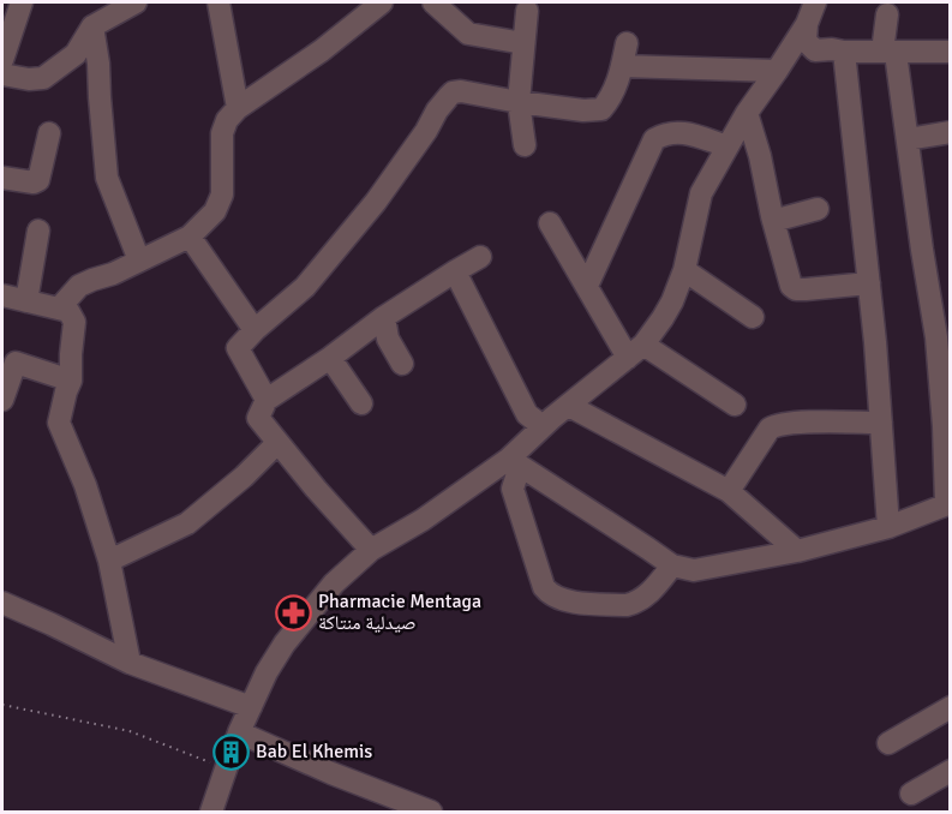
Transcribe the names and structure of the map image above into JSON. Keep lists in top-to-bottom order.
{
  "places": {
    "pharmacy": ["Pharmacie Mentaga صيدلية منتاكة"],
    "building": ["Bab El Khemis"]
  }
}
